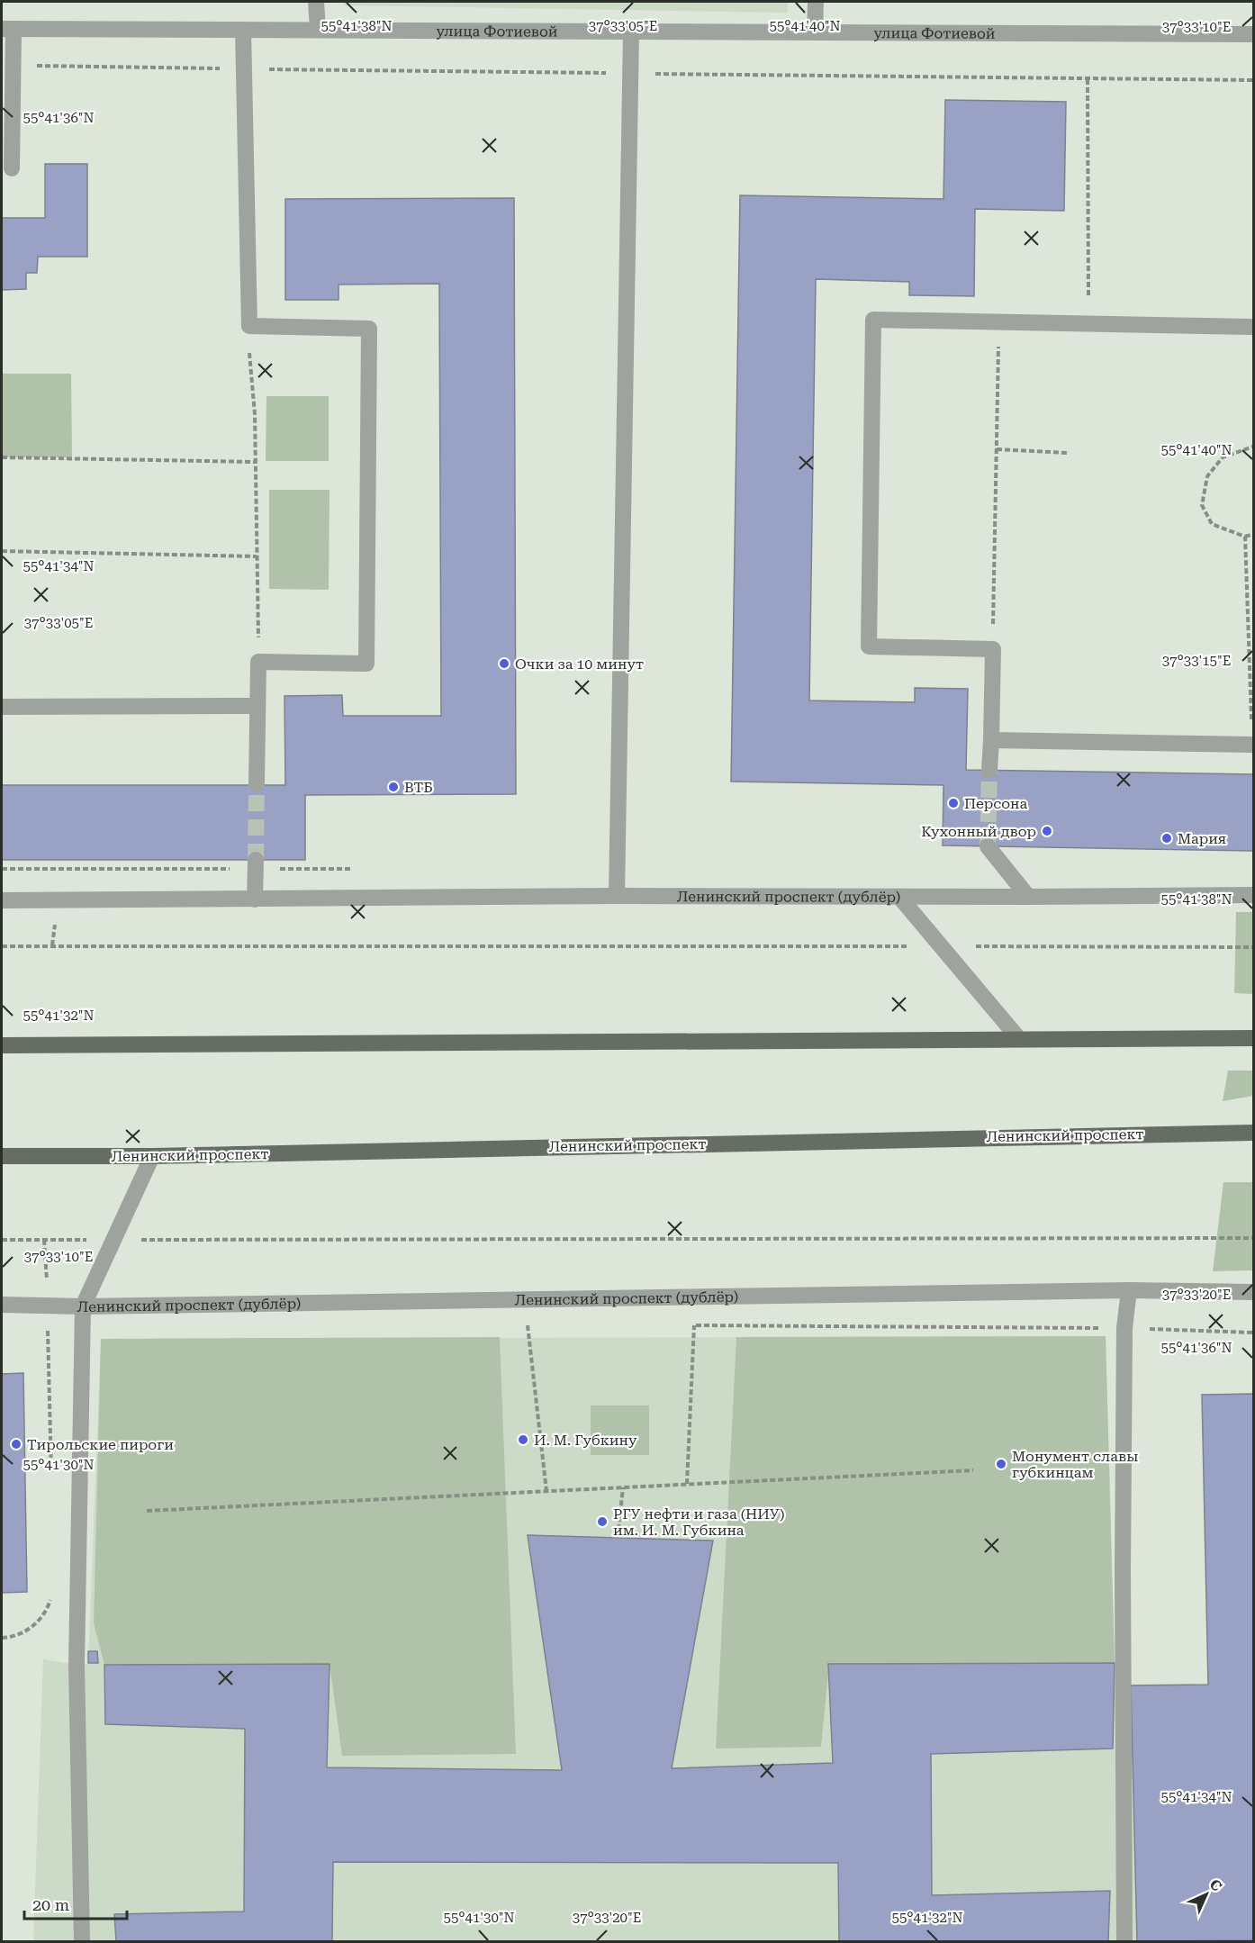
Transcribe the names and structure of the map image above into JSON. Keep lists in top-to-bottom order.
{
  "streets": {
    "main road": ["Ленинский проспект"],
    "street": ["улица Фотиевой", "Ленинский проспект (дублёр)"]
  },
  "places": [
    "Очки за 10 минут",
    "ВТБ",
    "Персона",
    "Кухонный двор",
    "Мария",
    "И. М. Губкину",
    "Тирольские пироги",
    "Монумент славы губкинцам",
    "РГУ нефти и газа (НИУ) им. И. М. Губкина"
  ],
  "scale_bar": "20 m",
  "north": "top right",
  "coordinates": [
    "55°41'38\"N",
    "37°33'05\"E",
    "55°41'40\"N",
    "37°33'10\"E",
    "55°41'36\"N",
    "55°41'34\"N",
    "37°33'15\"E",
    "55°41'32\"N",
    "37°33'20\"E",
    "55°41'30\"N"
  ]
}
